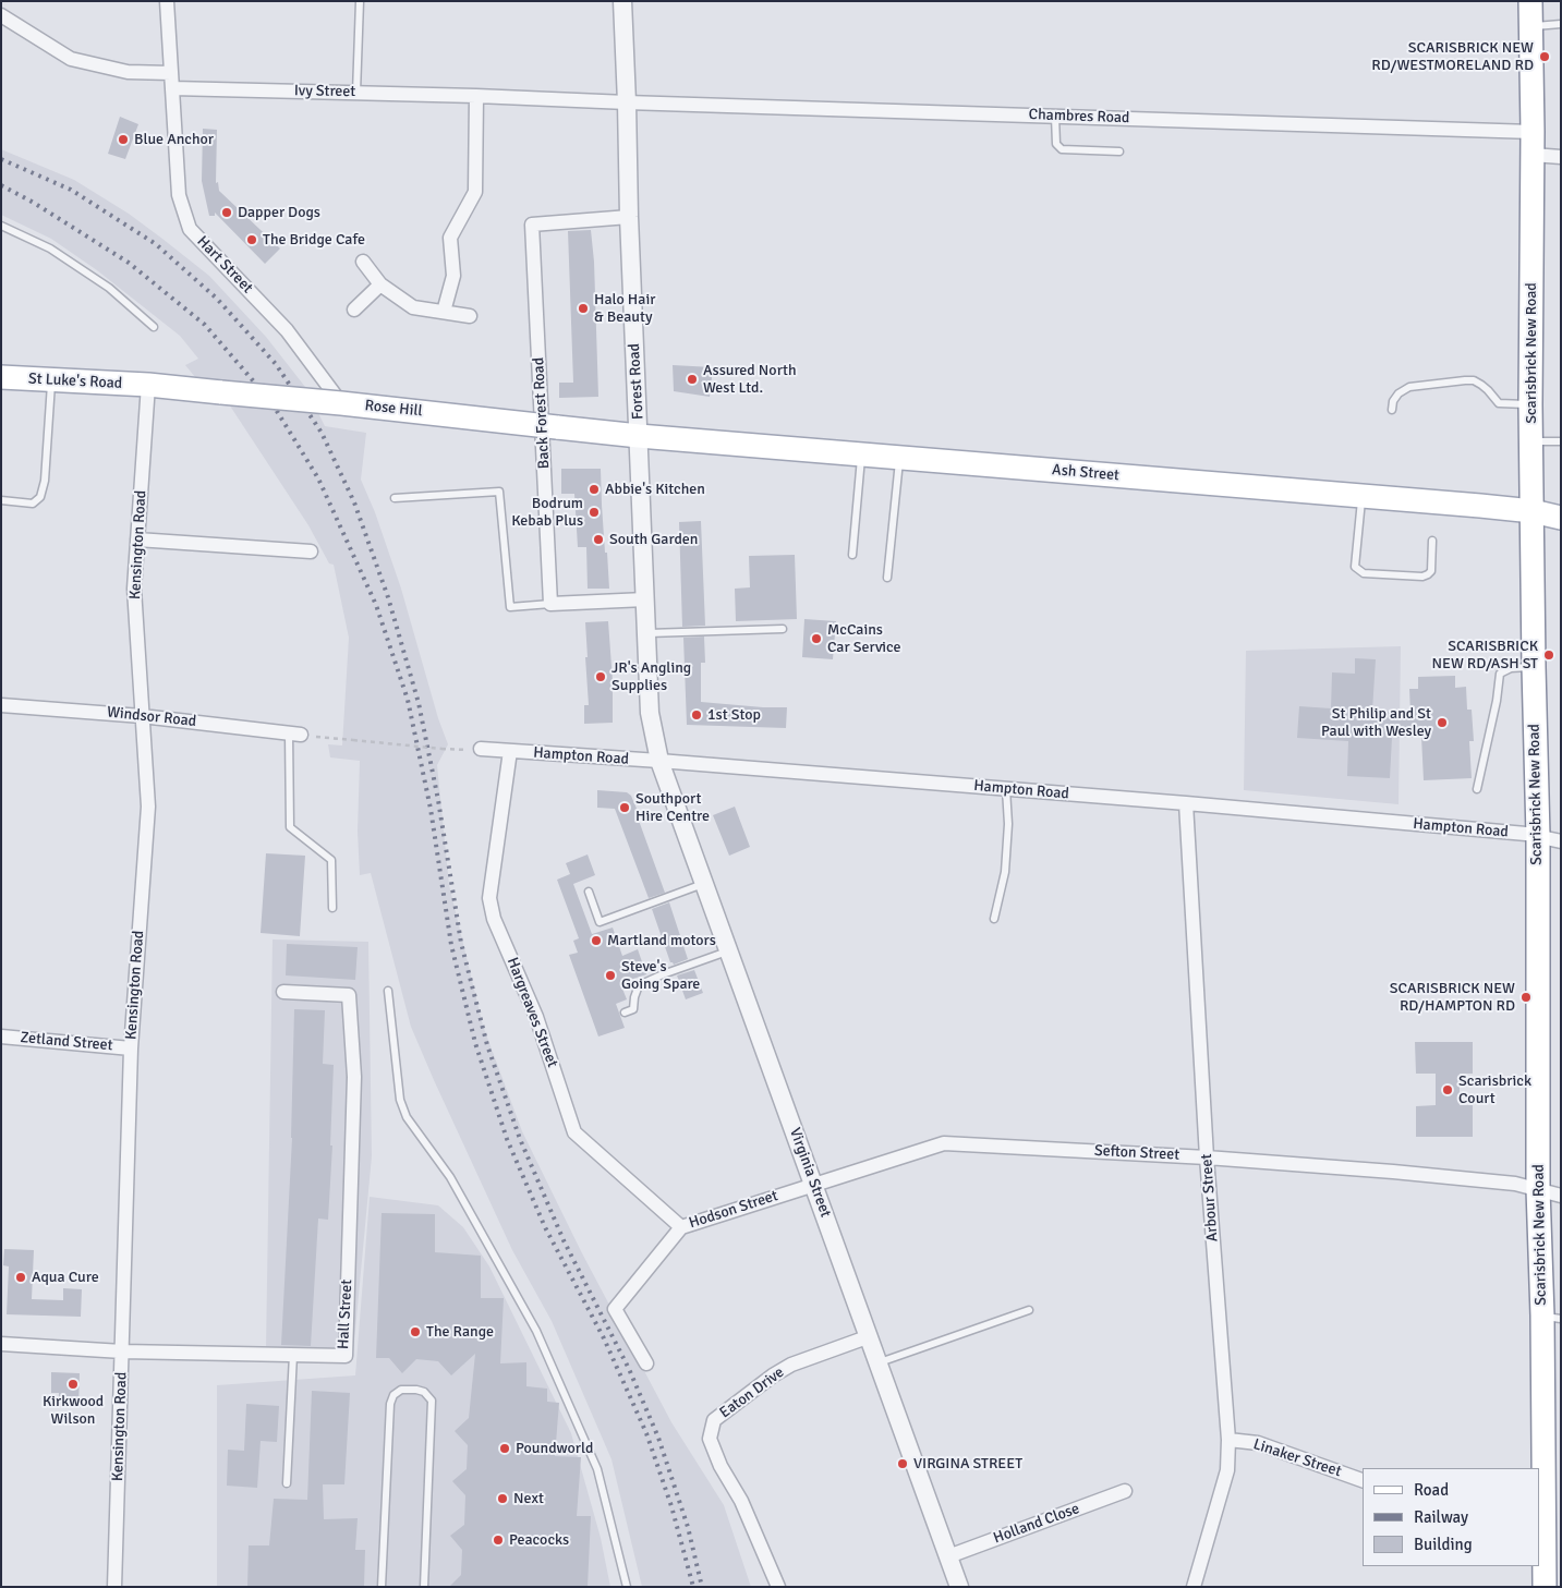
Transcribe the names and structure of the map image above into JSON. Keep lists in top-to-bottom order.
{
  "streets": {
    "main road": [
      "Scarisbrick New Road",
      "St Luke's Road",
      "Rose Hill",
      "Ash Street"
    ],
    "street": [
      "Ivy Street",
      "Chambres Road",
      "Hart Street",
      "Forest Road",
      "Back Forest Road",
      "Kensington Road",
      "Windsor Road",
      "Hampton Road",
      "Hargreaves Street",
      "Zetland Street",
      "Sefton Street",
      "Virginia Street",
      "Arbour Street",
      "Hodson Street",
      "Hall Street",
      "Eaton Drive",
      "Linaker Street",
      "Holland Close"
    ]
  },
  "crossings": [
    ["Ivy Street", "Chambres Road"],
    ["Ivy Street", "Hart Street"],
    ["Ivy Street", "Forest Road"],
    ["Chambres Road", "Scarisbrick New Road"],
    ["Chambres Road", "Forest Road"],
    ["Hart Street", "Rose Hill"],
    ["Scarisbrick New Road", "Ash Street"],
    ["Scarisbrick New Road", "Hampton Road"],
    ["Scarisbrick New Road", "Sefton Street"],
    ["St Luke's Road", "Rose Hill"],
    ["St Luke's Road", "Kensington Road"],
    ["Forest Road", "Rose Hill"],
    ["Forest Road", "Back Forest Road"],
    ["Forest Road", "Ash Street"],
    ["Forest Road", "Hampton Road"],
    ["Forest Road", "Virginia Street"],
    ["Rose Hill", "Ash Street"],
    ["Rose Hill", "Kensington Road"],
    ["Kensington Road", "Windsor Road"],
    ["Kensington Road", "Zetland Street"],
    ["Kensington Road", "Hall Street"],
    ["Hampton Road", "Hargreaves Street"],
    ["Hampton Road", "Virginia Street"],
    ["Hampton Road", "Arbour Street"],
    ["Hargreaves Street", "Hodson Street"],
    ["Sefton Street", "Virginia Street"],
    ["Sefton Street", "Arbour Street"],
    ["Sefton Street", "Hodson Street"],
    ["Virginia Street", "Hodson Street"],
    ["Virginia Street", "Eaton Drive"],
    ["Virginia Street", "Holland Close"],
    ["Arbour Street", "Linaker Street"]
  ],
  "places": [
    "SCARISBRICK NEW RD/WESTMORELAND RD",
    "Blue Anchor",
    "Dapper Dogs",
    "The Bridge Cafe",
    "Halo Hair & Beauty",
    "Assured North West Ltd.",
    "Abbie's Kitchen",
    "Bodrum Kebab Plus",
    "South Garden",
    "McCains Car Service",
    "SCARISBRICK NEW RD/ASH ST",
    "JR's Angling Supplies",
    "1st Stop",
    "St Philip and St Paul with Wesley",
    "Southport Hire Centre",
    "Martland motors",
    "Steve's Going Spare",
    "SCARISBRICK NEW RD/HAMPTON RD",
    "Scarisbrick Court",
    "Aqua Cure",
    "The Range",
    "Kirkwood Wilson",
    "Poundworld",
    "VIRGINA STREET",
    "Next",
    "Peacocks"
  ],
  "legend": ["Road", "Railway", "Building"]
}
